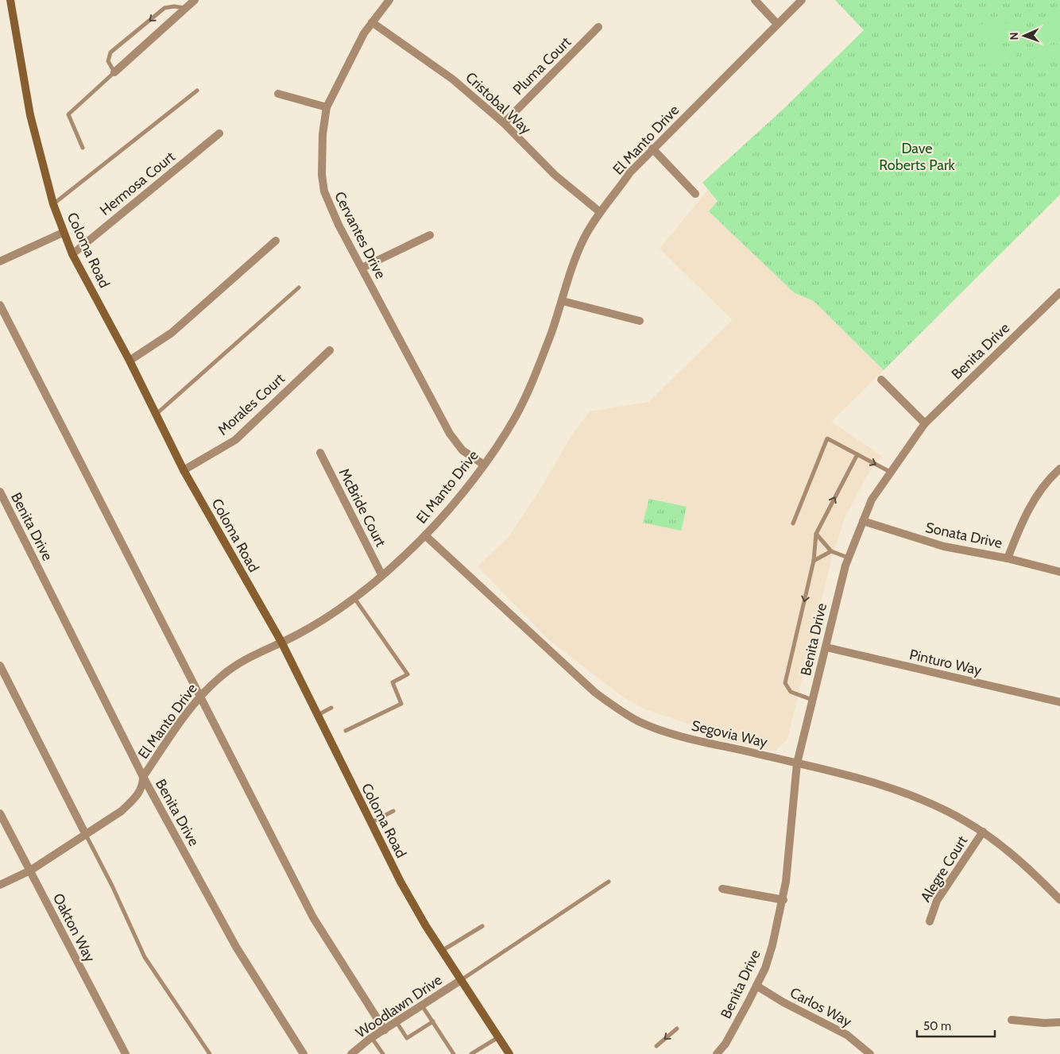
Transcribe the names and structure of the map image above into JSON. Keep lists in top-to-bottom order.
{
  "streets": {
    "main road": ["Coloma Road"],
    "street": [
      "Pluma Court",
      "Cristobal Way",
      "El Manto Drive",
      "Hermosa Court",
      "Cervantes Drive",
      "Benita Drive",
      "Morales Court",
      "McBride Court",
      "Sonata Drive",
      "Pinturo Way",
      "Segovia Way",
      "Alegre Court",
      "Oakton Way",
      "Woodlawn Drive",
      "Carlos Way"
    ]
  },
  "crossings": [
    ["Pluma Court", "Cristobal Way"],
    ["Cristobal Way", "El Manto Drive"],
    ["Cristobal Way", "Cervantes Drive"],
    ["El Manto Drive", "Cervantes Drive"],
    ["El Manto Drive", "Coloma Road"],
    ["El Manto Drive", "Benita Drive"],
    ["El Manto Drive", "McBride Court"],
    ["El Manto Drive", "Segovia Way"],
    ["El Manto Drive", "Oakton Way"],
    ["Hermosa Court", "Coloma Road"],
    ["Coloma Road", "Morales Court"],
    ["Coloma Road", "Woodlawn Drive"],
    ["Benita Drive", "Sonata Drive"],
    ["Benita Drive", "Pinturo Way"],
    ["Benita Drive", "Segovia Way"],
    ["Benita Drive", "Carlos Way"],
    ["Segovia Way", "Alegre Court"]
  ],
  "parks": ["Dave Roberts Park"],
  "scale_bar": "50 m",
  "north": "left"
}
